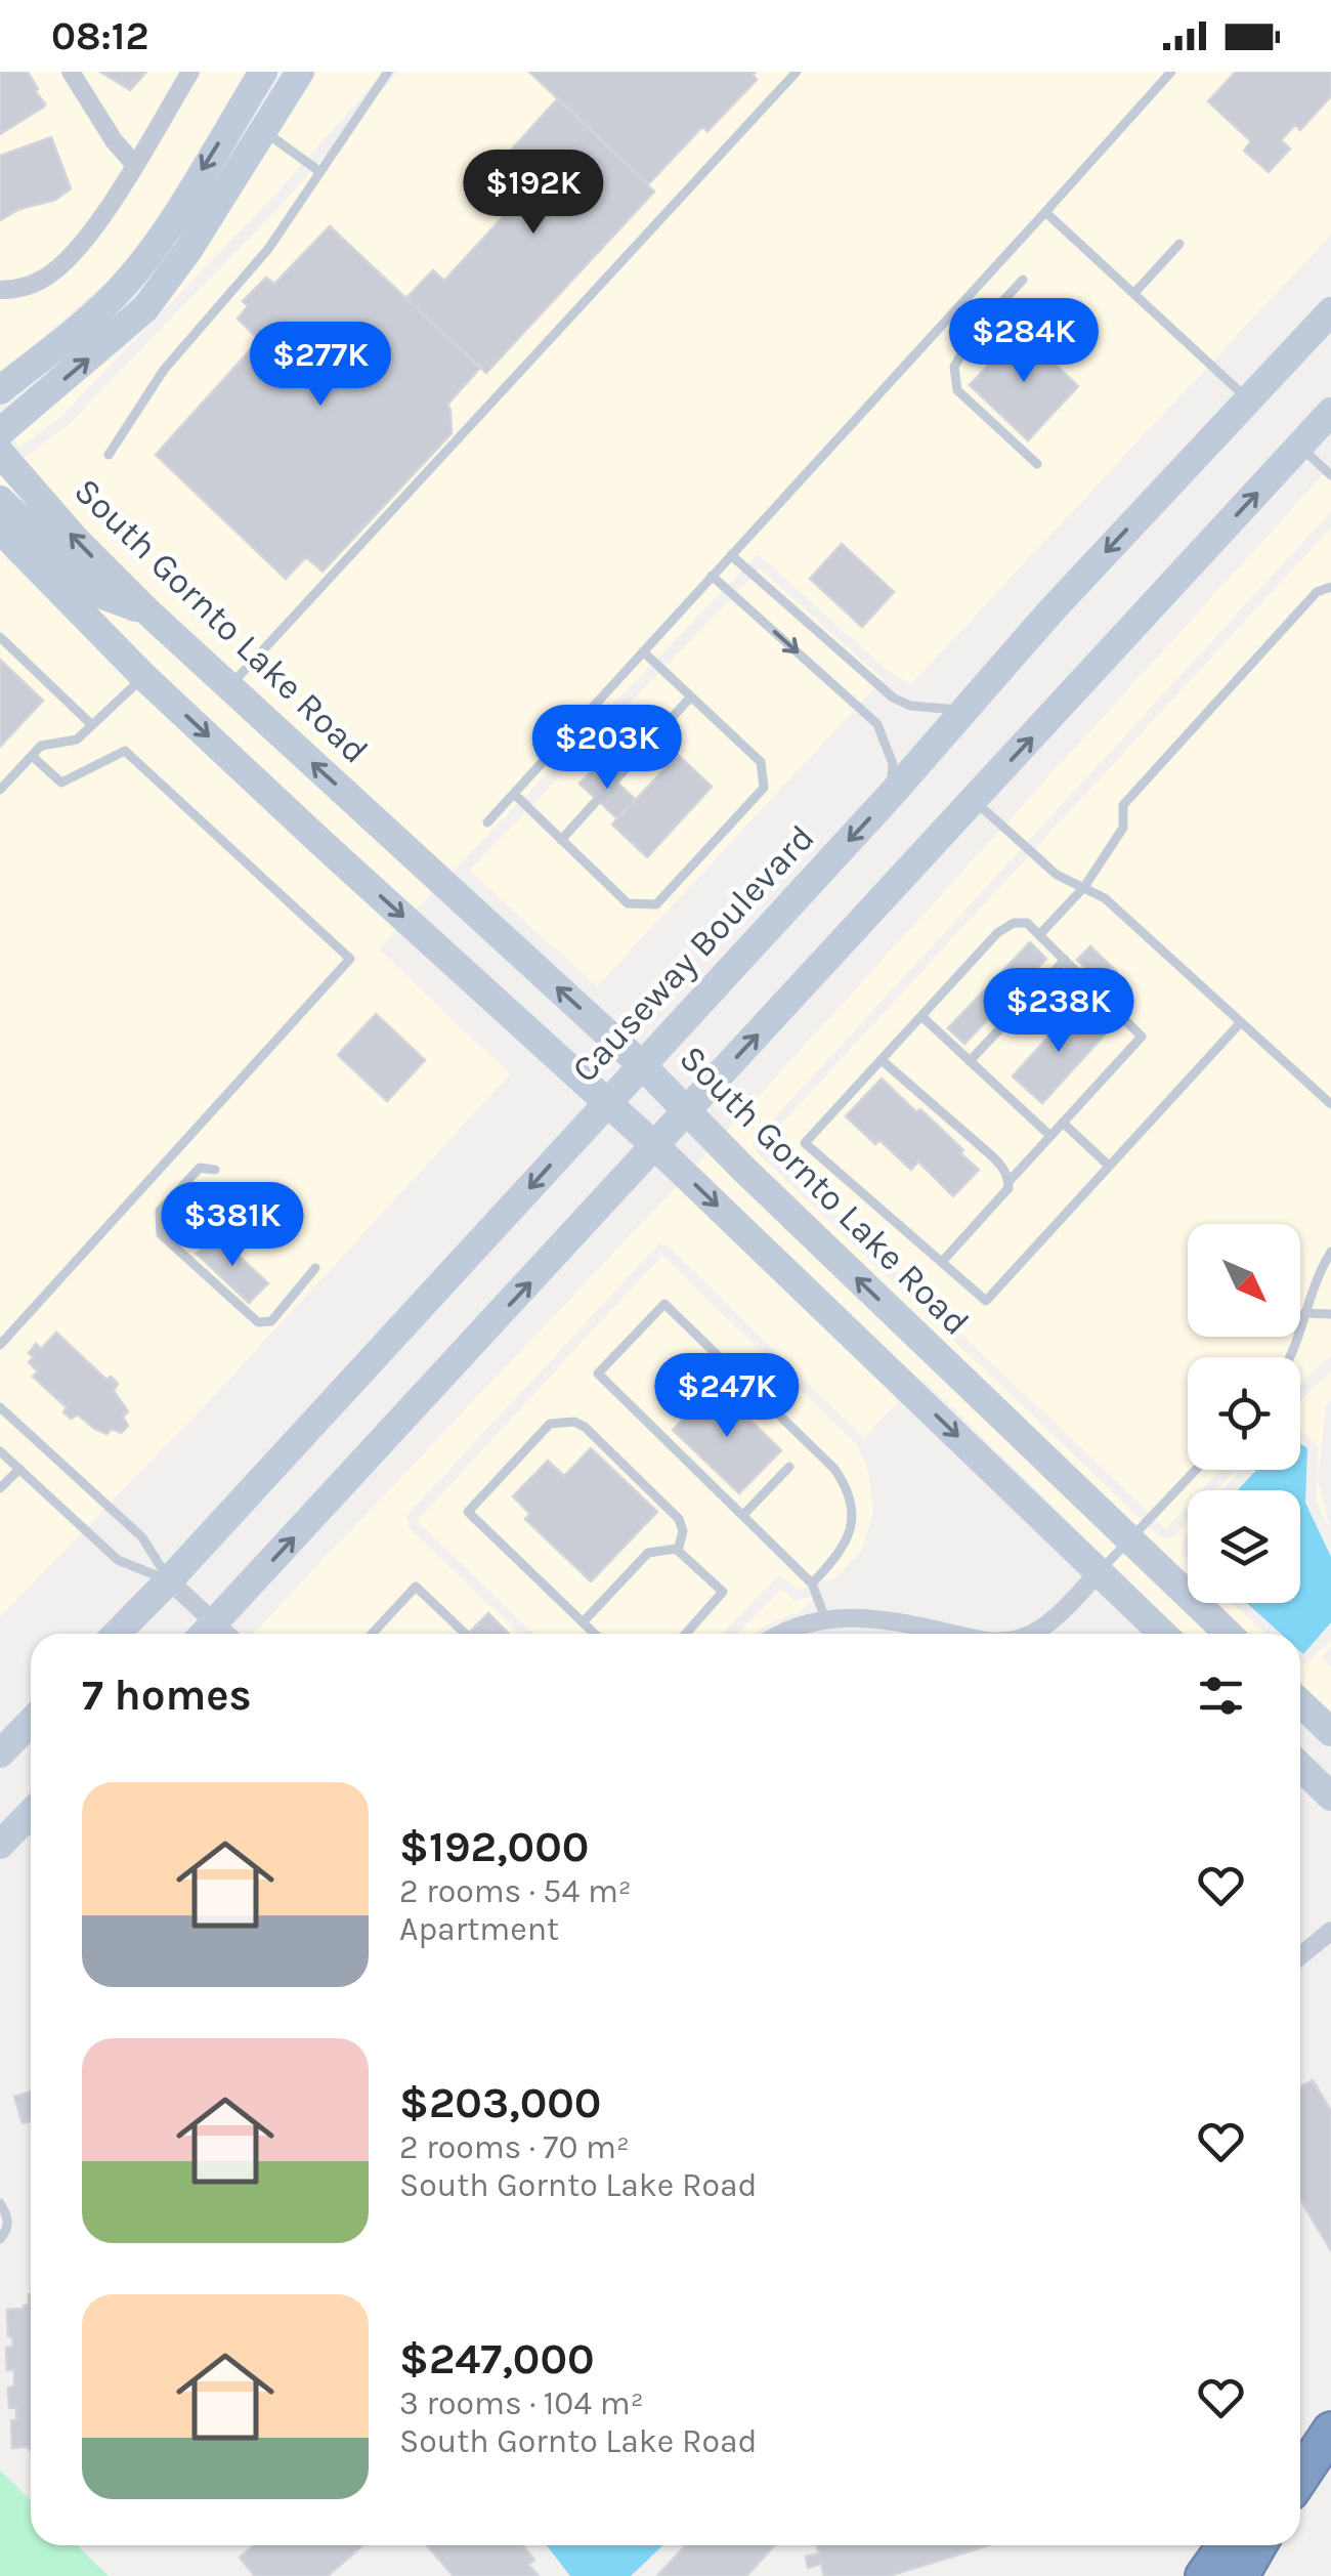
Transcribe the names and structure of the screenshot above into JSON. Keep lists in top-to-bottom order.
{
  "streets": {
    "street": ["South Gornto Lake Road", "Causeway Boulevard"]
  },
  "crossings": [
    ["South Gornto Lake Road", "Causeway Boulevard"]
  ],
  "north": "bottom right",
  "page": {
    "status": "08:12",
    "price": [
      "$192K",
      "$284K",
      "$277K",
      "$203K",
      "$238K",
      "$381K",
      "$247K"
    ],
    "heading": "7 homes",
    "list": [
      {
        "name": "$192,000",
        "note": "2 rooms · 54 m² · Apartment"
      },
      {
        "name": "$203,000",
        "note": "2 rooms · 70 m² · South Gornto Lake Road"
      },
      {
        "name": "$247,000",
        "note": "3 rooms · 104 m² · South Gornto Lake Road"
      }
    ]
  }
}
